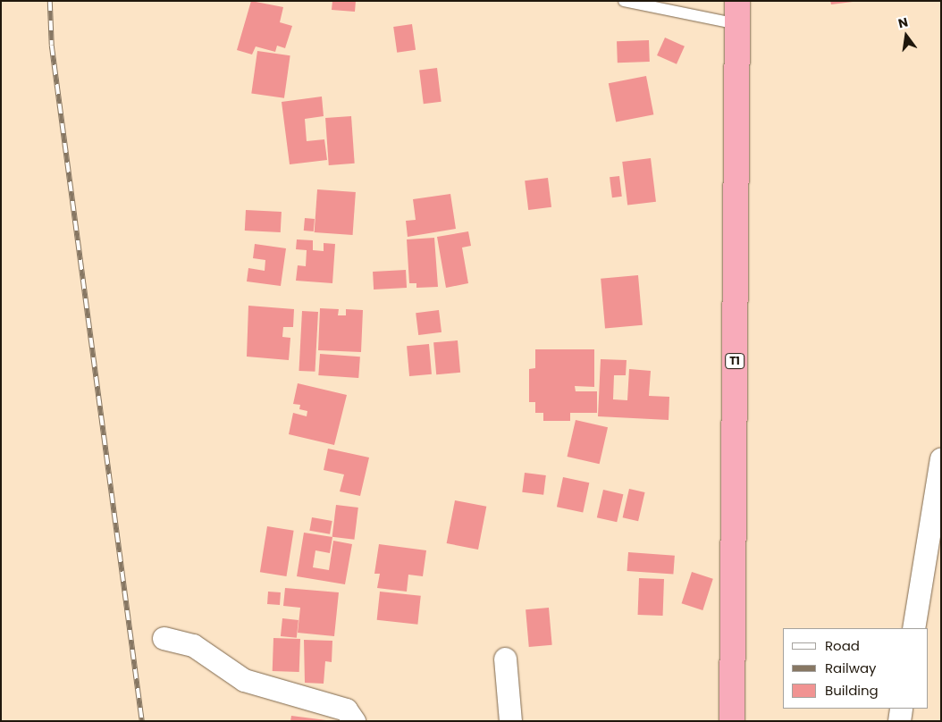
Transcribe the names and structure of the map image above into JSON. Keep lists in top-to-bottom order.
{
  "streets": {
    "highway": ["T1"]
  },
  "legend": ["Road", "Railway", "Building"],
  "north": "top"
}
